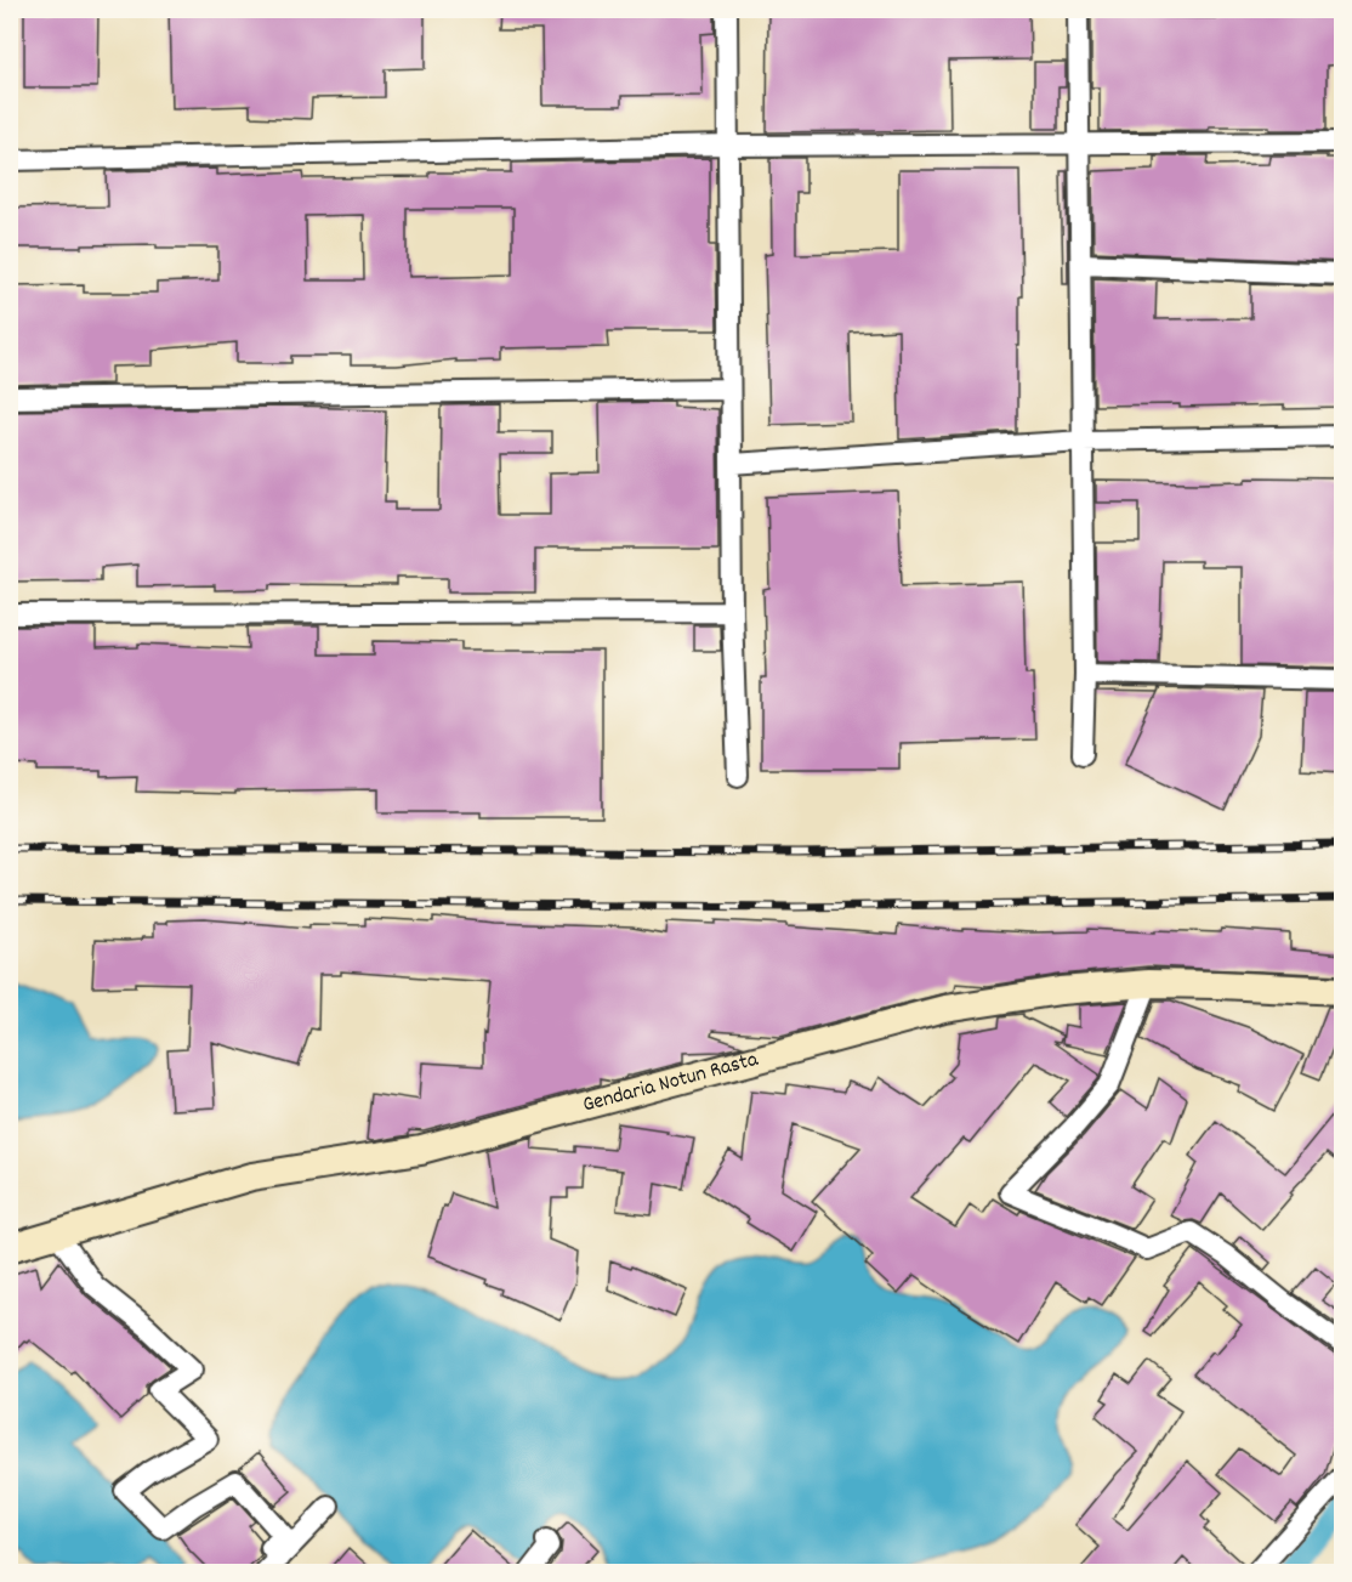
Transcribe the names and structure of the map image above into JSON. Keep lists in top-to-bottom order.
{
  "streets": {
    "main road": ["Gendaria Notun Rasta"]
  }
}
